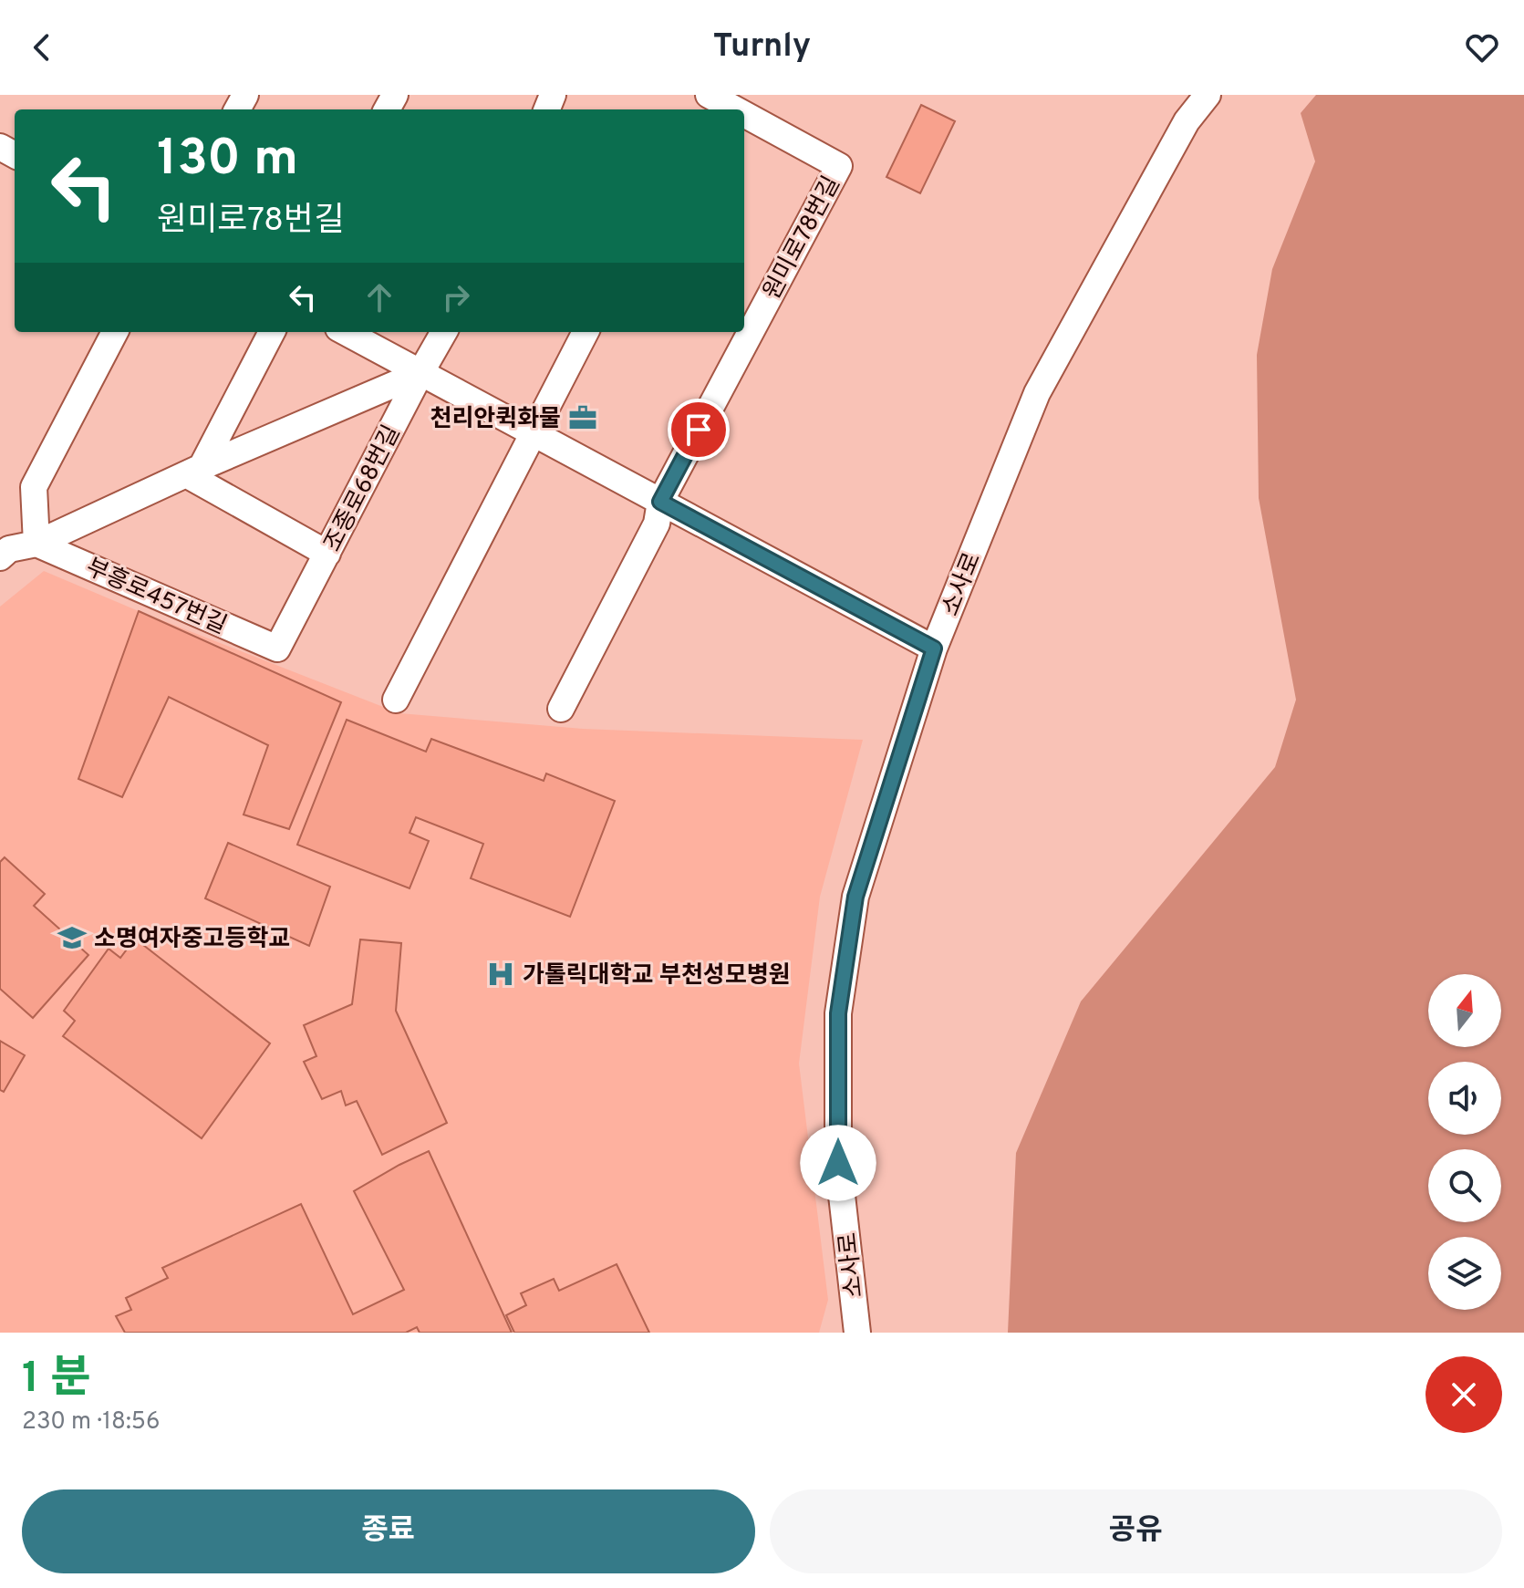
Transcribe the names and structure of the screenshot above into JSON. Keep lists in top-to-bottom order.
{
  "streets": {
    "street": [
      "원미로78번길",
      "조종로68번길",
      "소사로",
      "부흥로457번길"
    ]
  },
  "crossings": [
    ["조종로68번길", "부흥로457번길"]
  ],
  "places": {
    "office": ["천리안퀵화물"],
    "school or university": ["소명여자중고등학교"],
    "hospital": ["가톨릭대학교 부천성모병원"]
  },
  "north": "top",
  "page": {
    "header": "Turnly",
    "turn": ["130 m", "원미로78번길"],
    "heading": ["1 분", "230 m · 18:56"],
    "buttons": ["종료", "공유"]
  }
}
